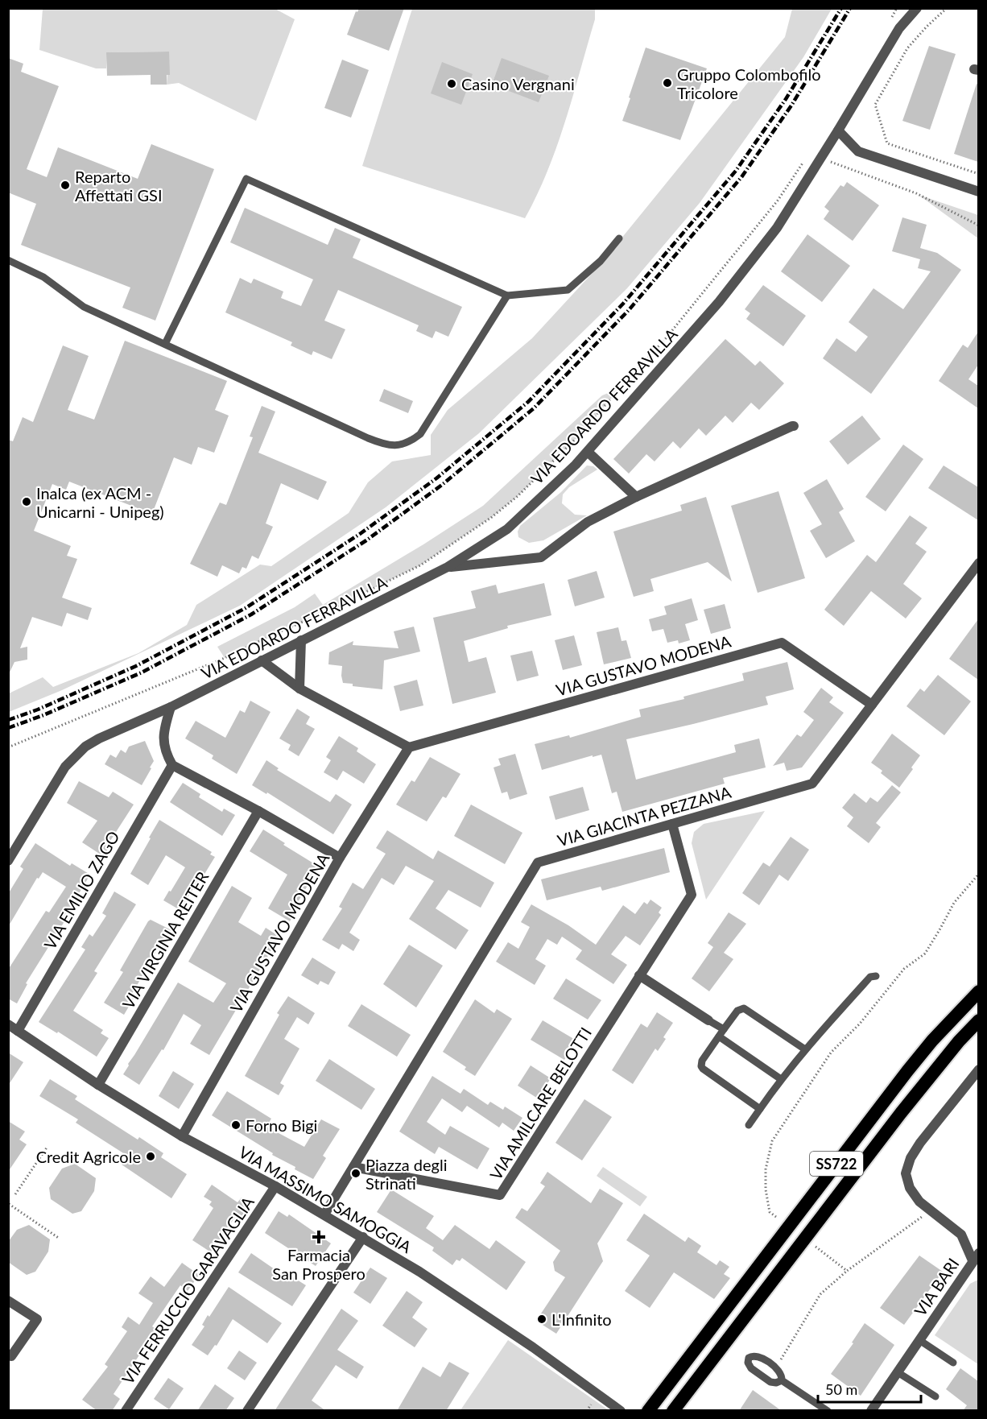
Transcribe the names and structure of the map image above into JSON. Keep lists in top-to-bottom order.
{
  "streets": {
    "highway": ["SS722"],
    "street": [
      "VIA EDOARDO FERRAVILLA",
      "VIA GUSTAVO MODENA",
      "VIA GIACINTA PEZZANA",
      "VIA EMILIO ZAGO",
      "VIA VIRGINIA REITER",
      "VIA AMILCARE BELOTTI",
      "VIA MASSIMO SAMOGGIA",
      "VIA BARI",
      "VIA FERRUCCIO GARAVAGLIA"
    ]
  },
  "crossings": [
    ["VIA GUSTAVO MODENA", "VIA GIACINTA PEZZANA"],
    ["VIA GUSTAVO MODENA", "VIA MASSIMO SAMOGGIA"],
    ["VIA GIACINTA PEZZANA", "VIA AMILCARE BELOTTI"],
    ["VIA EMILIO ZAGO", "VIA MASSIMO SAMOGGIA"],
    ["VIA VIRGINIA REITER", "VIA MASSIMO SAMOGGIA"],
    ["VIA MASSIMO SAMOGGIA", "VIA FERRUCCIO GARAVAGLIA"]
  ],
  "places": {
    "other": [
      "Gruppo Colombofilo Tricolore",
      "Casino Vergnani",
      "Reparto Affettati GSI",
      "Inalca (ex ACM - Unicarni - Unipeg)",
      "Forno Bigi",
      "Credit Agricole",
      "Piazza degli Strinati",
      "L'Infinito"
    ],
    "health": ["Farmacia San Prospero"]
  },
  "scale_bar": "50 m"
}
